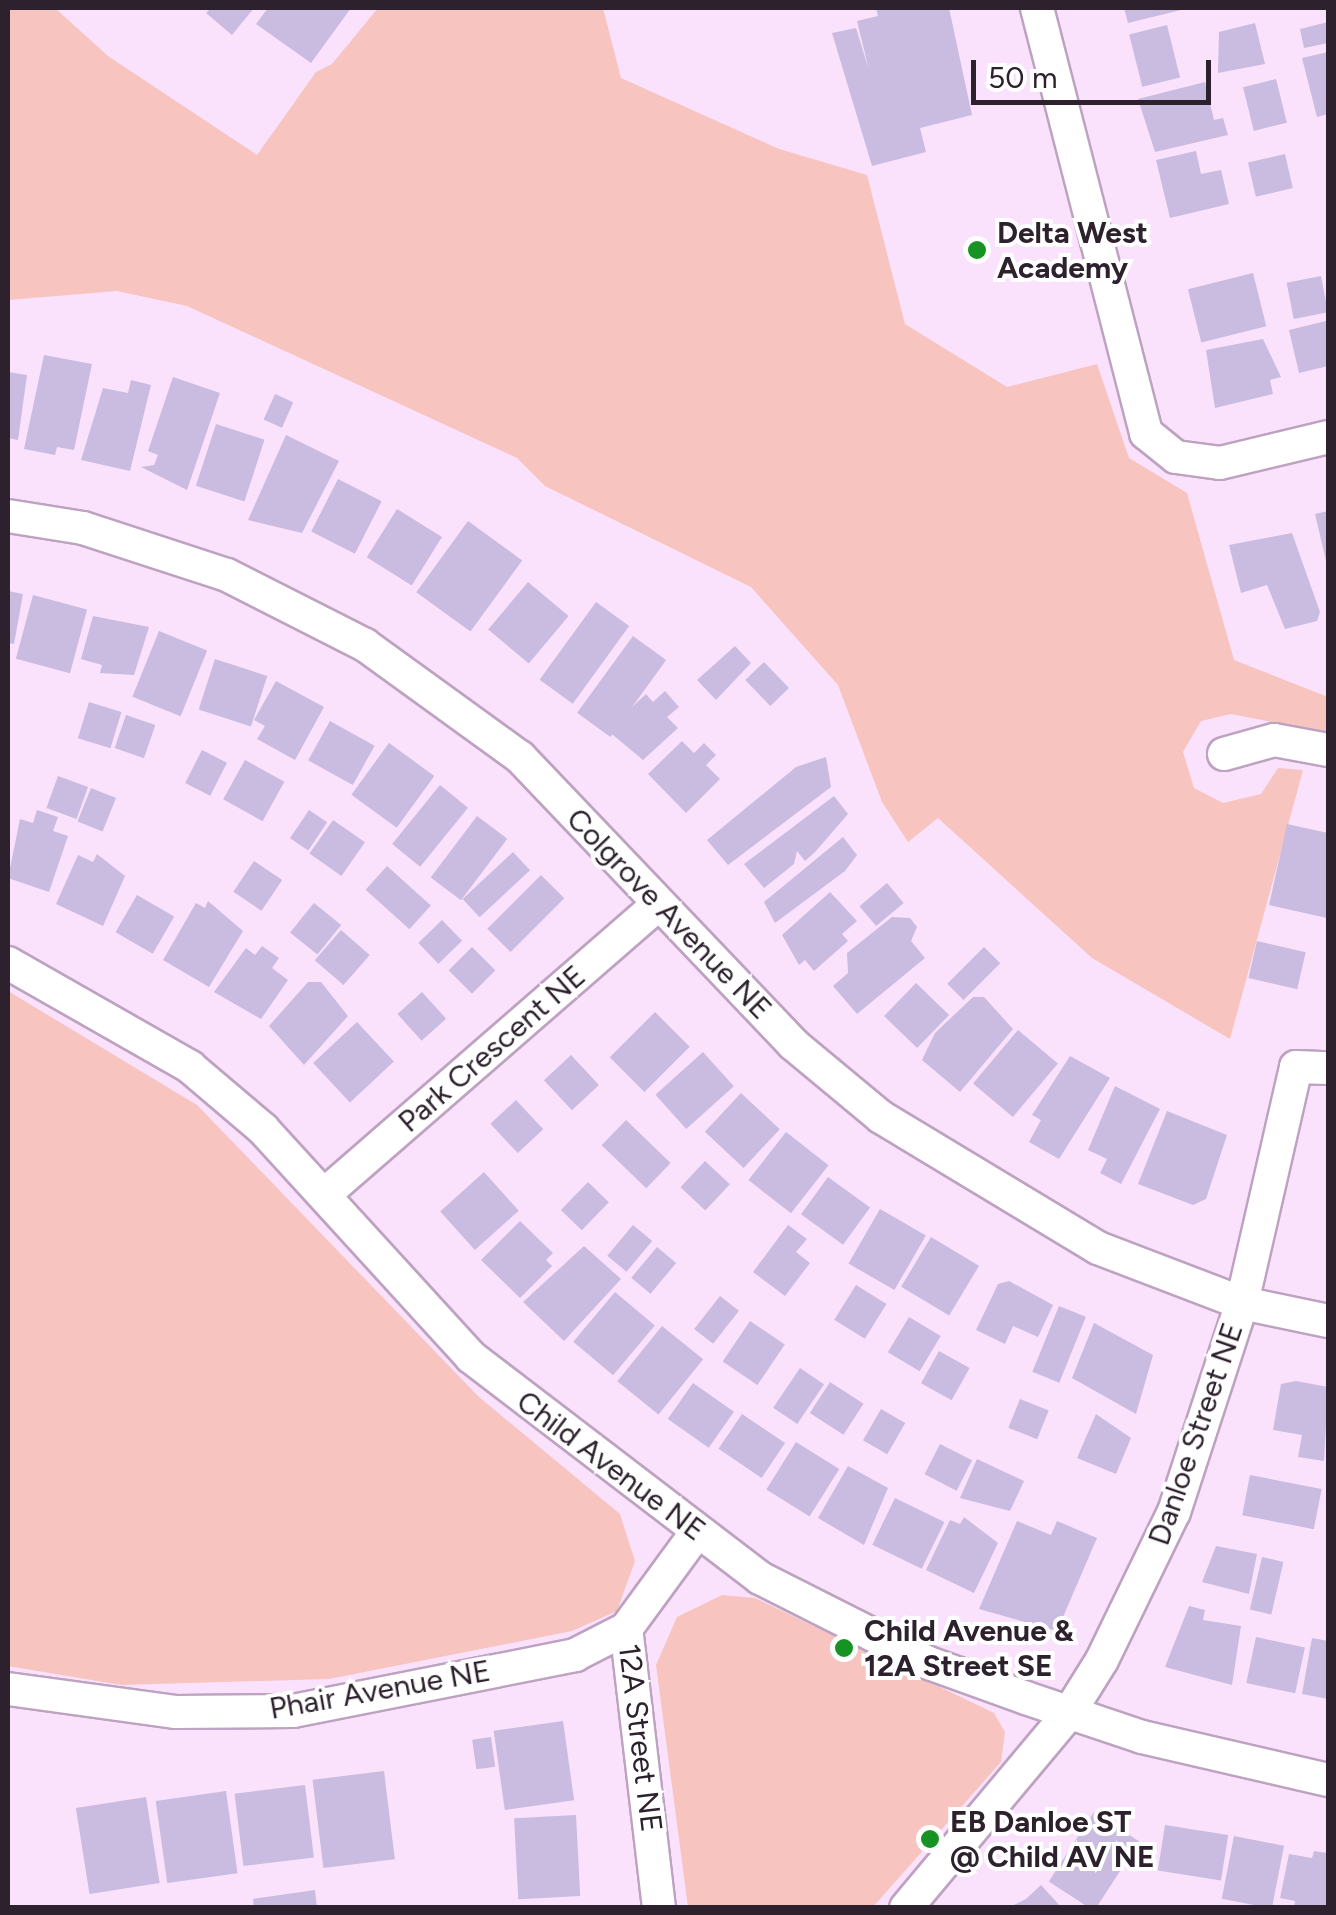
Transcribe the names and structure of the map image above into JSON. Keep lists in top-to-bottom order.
{
  "streets": {
    "street": [
      "Colgrove Avenue NE",
      "Park Crescent NE",
      "Danloe Street NE",
      "Child Avenue NE",
      "Phair Avenue NE",
      "12A Street NE"
    ]
  },
  "crossings": [
    ["Colgrove Avenue NE", "Park Crescent NE"],
    ["Colgrove Avenue NE", "Danloe Street NE"],
    ["Park Crescent NE", "Child Avenue NE"],
    ["Danloe Street NE", "Child Avenue NE"],
    ["Child Avenue NE", "12A Street NE"],
    ["Phair Avenue NE", "12A Street NE"]
  ],
  "places": ["Delta West Academy", "Child Avenue & 12A Street SE", "EB Danloe ST @ Child AV NE"],
  "scale_bar": "50 m"
}
